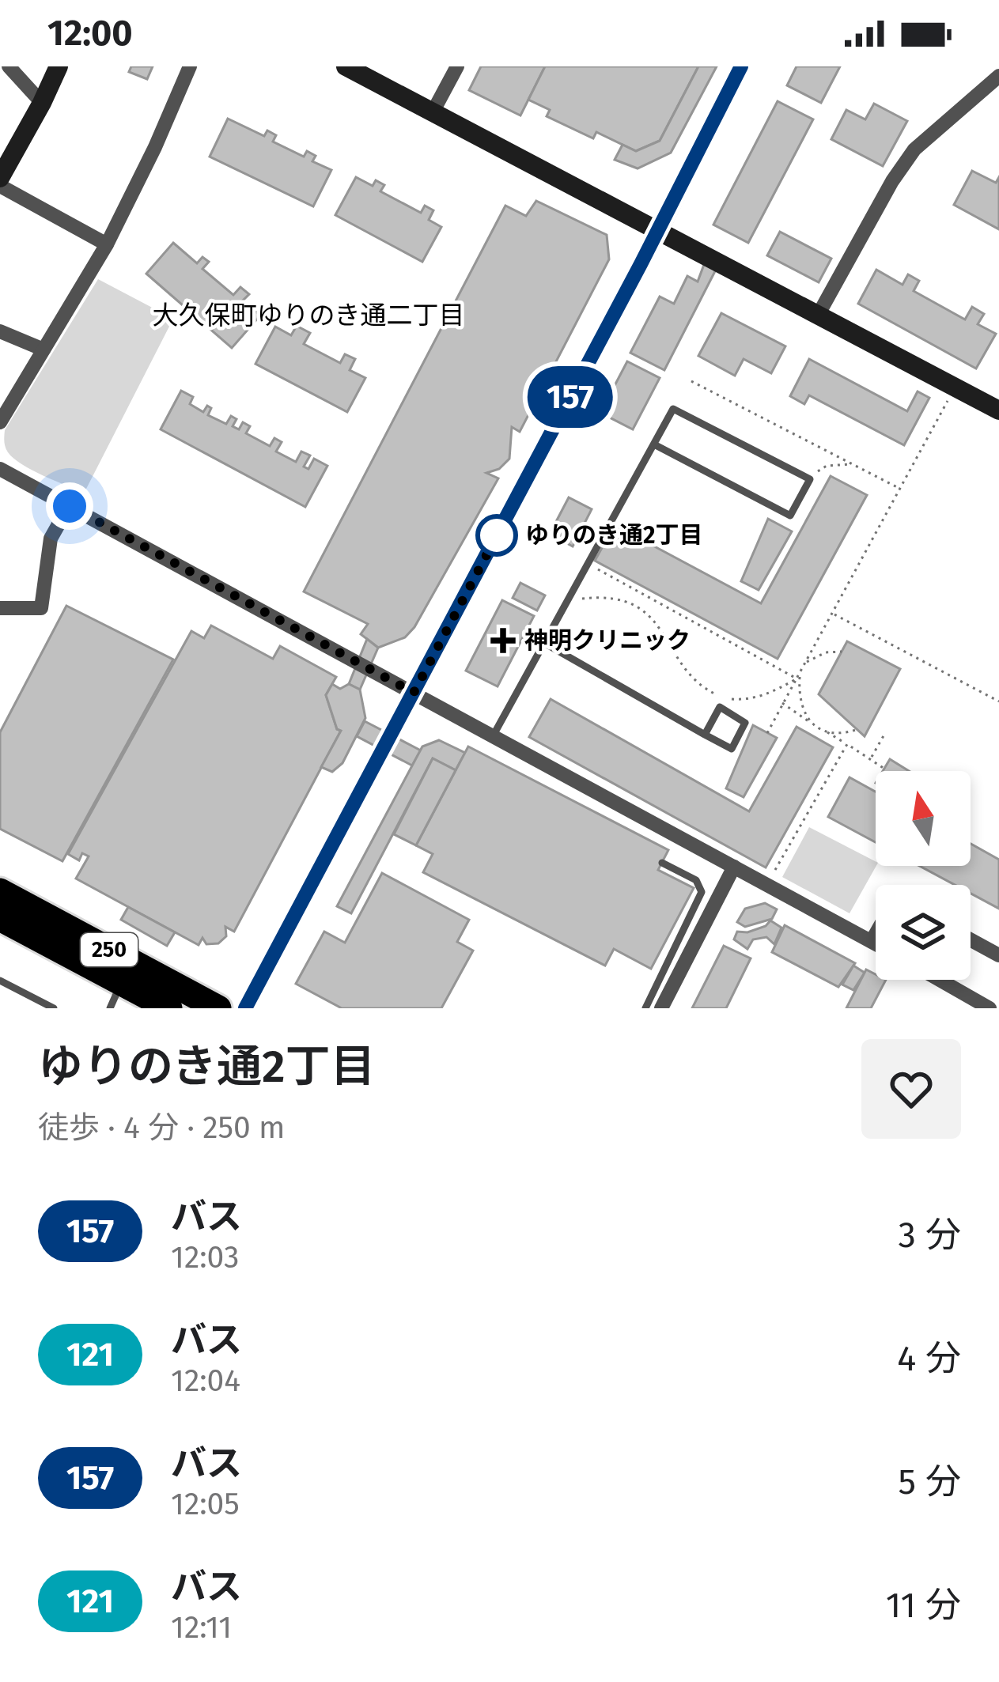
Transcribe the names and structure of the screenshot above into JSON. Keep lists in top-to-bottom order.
{
  "streets": {
    "highway": ["250"]
  },
  "districts": ["大久保町ゆりのき通二丁目"],
  "places": {
    "other": ["ゆりのき通2丁目"],
    "health": ["神明クリニック"]
  },
  "lines": ["bus line 157"],
  "north": "top",
  "page": {
    "status": "12:00",
    "on_map": "157",
    "heading": ["ゆりのき通2丁目", "徒歩 · 4 分 · 250 m"],
    "list": [
      {
        "mark": "157",
        "name": "バス",
        "note": "12:03",
        "value": "3 分"
      },
      {
        "mark": "121",
        "name": "バス",
        "note": "12:04",
        "value": "4 分"
      },
      {
        "mark": "157",
        "name": "バス",
        "note": "12:05",
        "value": "5 分"
      },
      {
        "mark": "121",
        "name": "バス",
        "note": "12:11",
        "value": "11 分"
      }
    ]
  }
}
